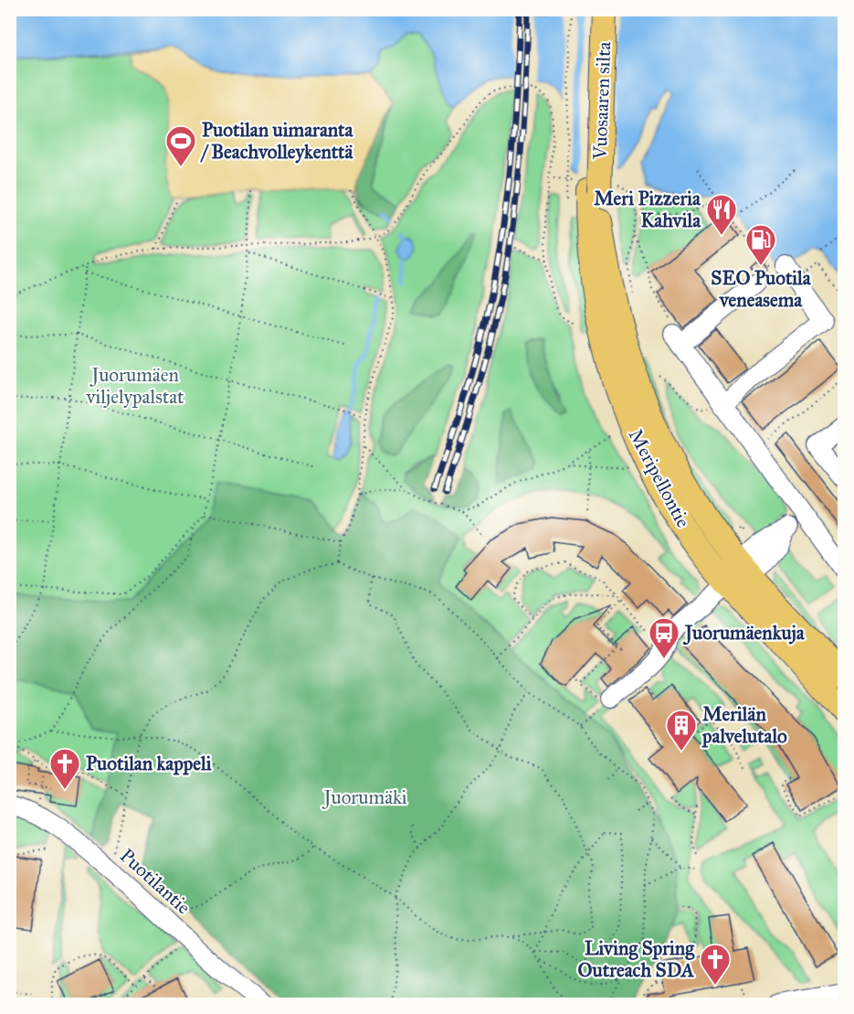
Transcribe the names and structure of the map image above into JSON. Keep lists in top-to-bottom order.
{
  "streets": {
    "main road": ["Vuosaaren silta", "Meripellontie"],
    "street": ["Puotilantie"]
  },
  "crossings": [
    ["Vuosaaren silta", "Meripellontie"]
  ],
  "parks": ["Juorumäen viljelypalstat", "Juorumäki"],
  "places": {
    "sports": ["Puotilan uimaranta / Beachvolleykenttä"],
    "restaurant": ["Meri Pizzeria Kahvila"],
    "fuel station": ["SEO Puotila veneasema"],
    "bus stop": ["Juorumäenkuja"],
    "building": ["Merilän palvelutalo"],
    "church": ["Puotilan kappeli", "Living Spring Outreach SDA"]
  }
}
